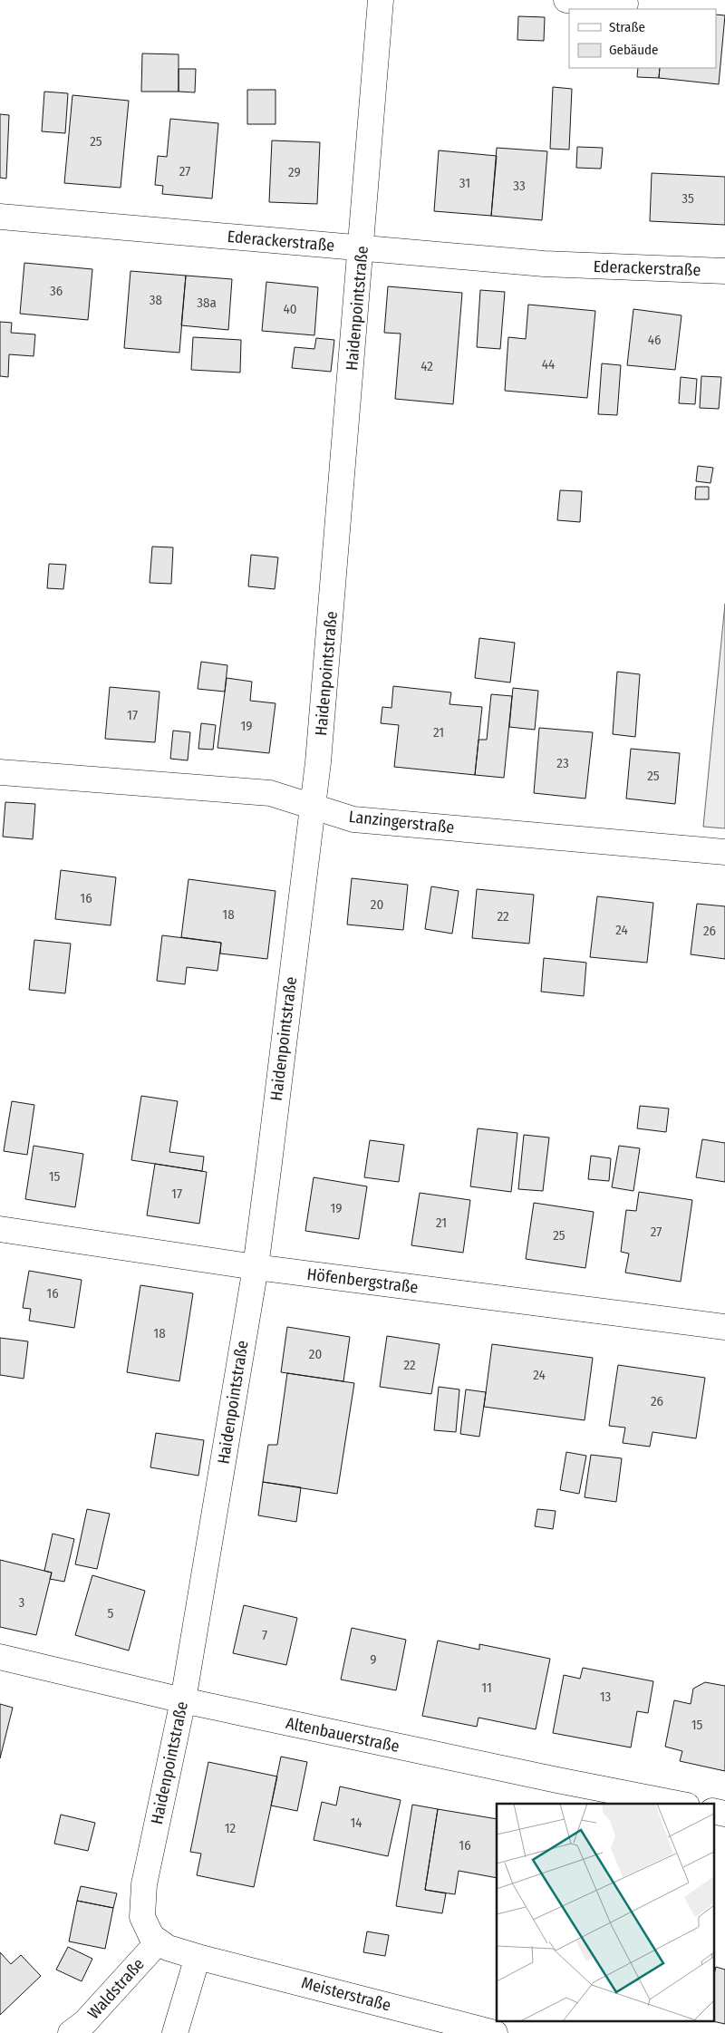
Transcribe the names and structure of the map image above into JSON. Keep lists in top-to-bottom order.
{
  "streets": {
    "street": [
      "Ederackerstraße",
      "Haidenpointstraße",
      "Lanzingerstraße",
      "Höfenbergstraße",
      "Altenbauerstraße",
      "Waldstraße",
      "Meisterstraße"
    ]
  },
  "crossings": [
    ["Ederackerstraße", "Haidenpointstraße"],
    ["Haidenpointstraße", "Lanzingerstraße"],
    ["Haidenpointstraße", "Höfenbergstraße"],
    ["Haidenpointstraße", "Altenbauerstraße"],
    ["Haidenpointstraße", "Waldstraße"],
    ["Haidenpointstraße", "Meisterstraße"]
  ],
  "house_numbers": [
    "25",
    "27",
    "29",
    "31",
    "33",
    "35",
    "36",
    "38",
    "38a",
    "40",
    "46",
    "44",
    "42",
    "17",
    "19",
    "21",
    "23",
    "25",
    "16",
    "20",
    "18",
    "22",
    "24",
    "26",
    "15",
    "17",
    "19",
    "21",
    "27",
    "25",
    "16",
    "18",
    "20",
    "22",
    "24",
    "26",
    "3",
    "5",
    "7",
    "9",
    "11",
    "13",
    "15",
    "14",
    "12",
    "16"
  ],
  "legend": ["Straße", "Gebäude"]
}
